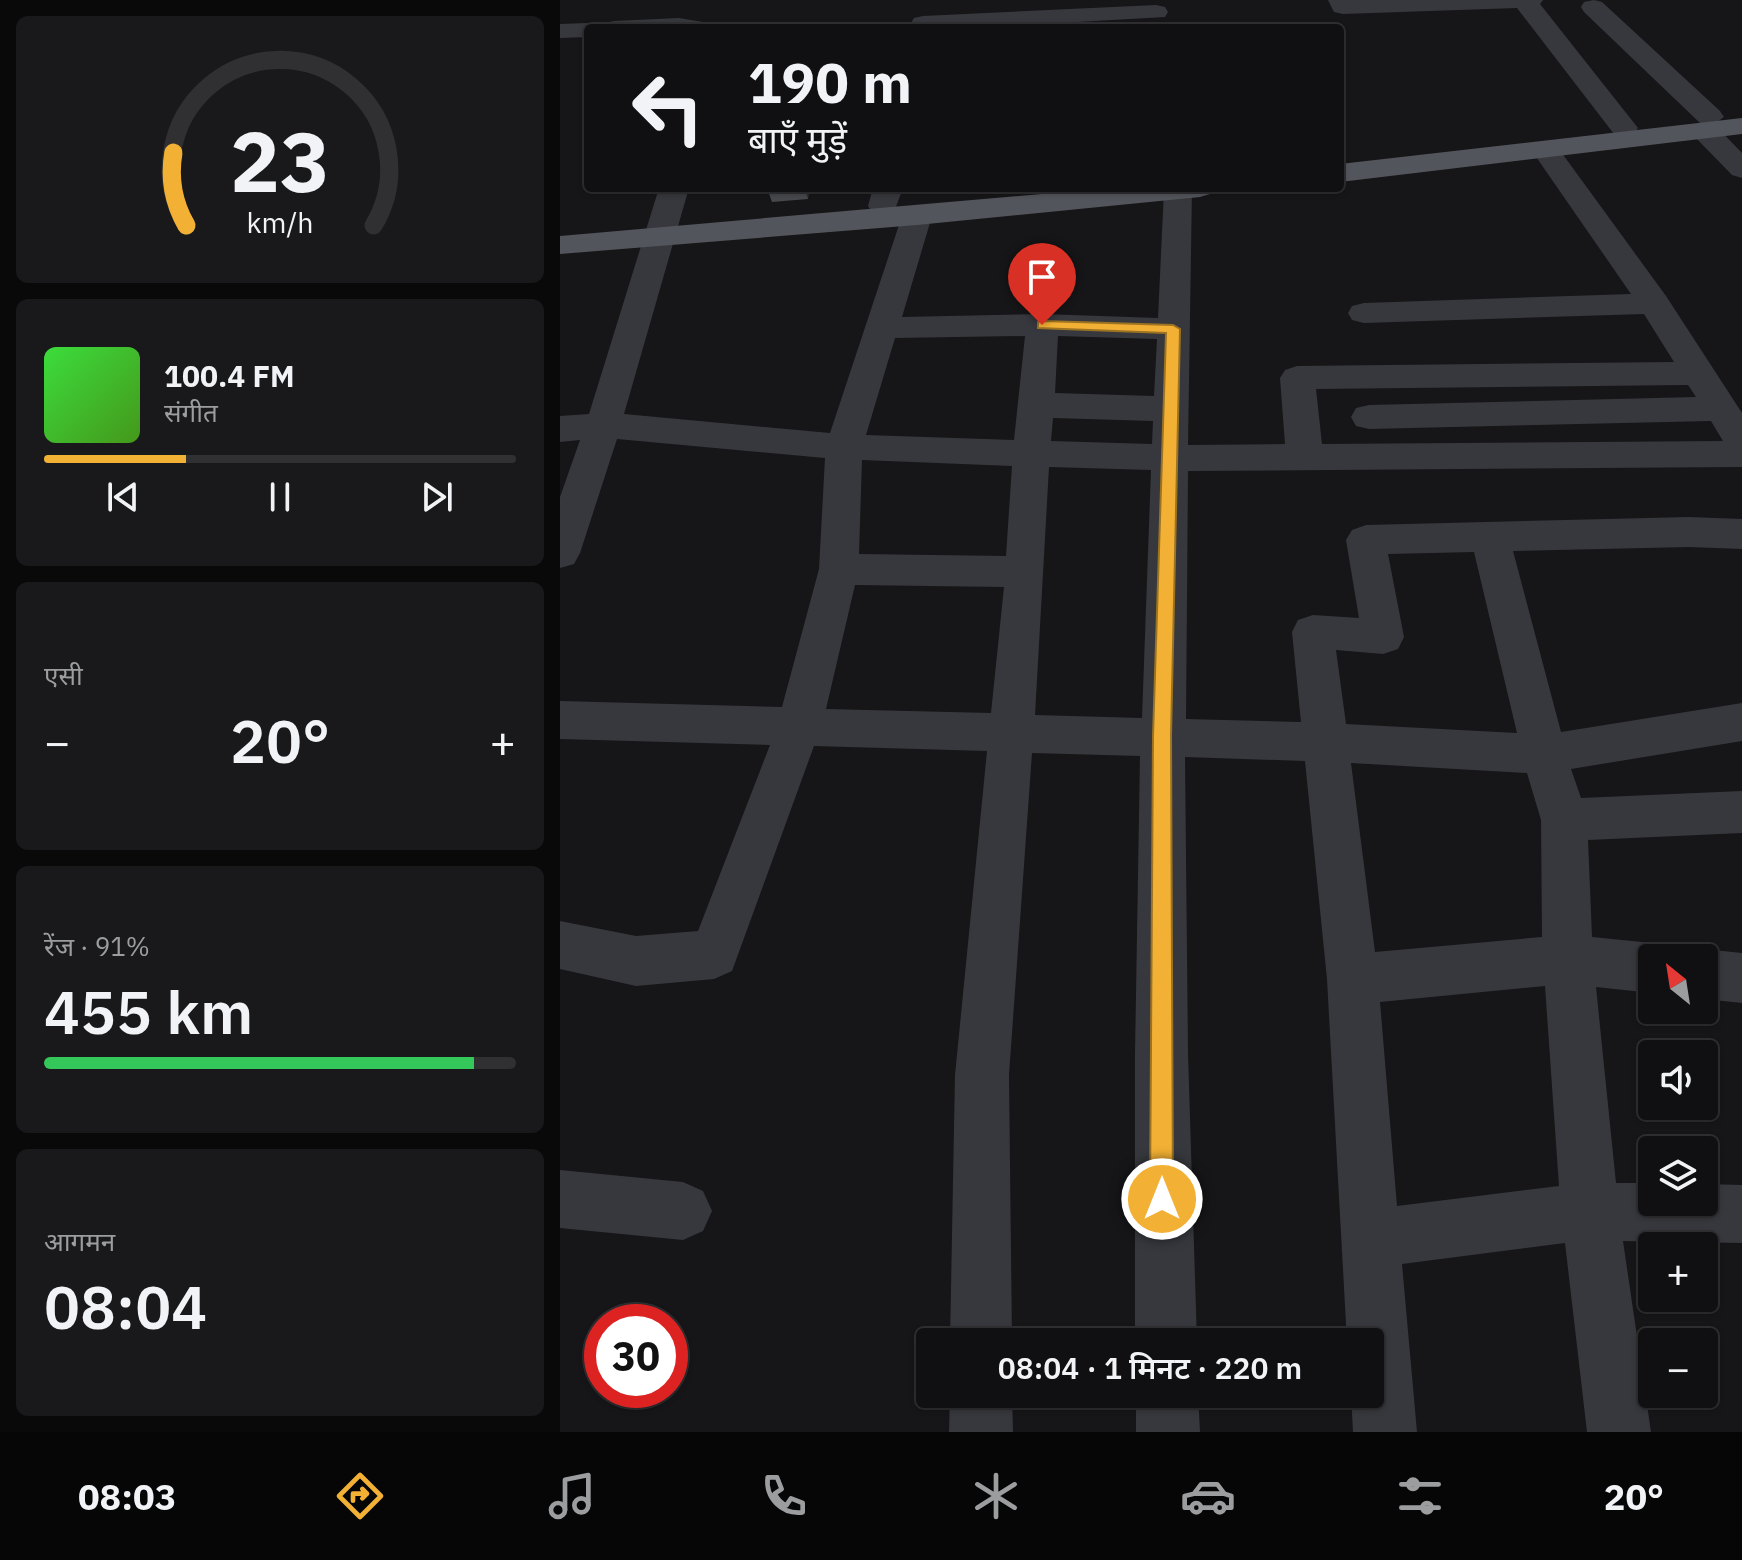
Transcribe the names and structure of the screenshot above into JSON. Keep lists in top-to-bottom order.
{
  "north": "top left",
  "page": {
    "turn": ["190 m", "बाएँ मुड़ें"],
    "song": ["100.4 FM", "संगीत"],
    "tile": [
      "एसी",
      ["रेंज · 91%", "455 km"],
      ["आगमन", "08:04"]
    ],
    "heat": ["−", "20°", "+"],
    "map_buttons": ["+", "−"],
    "limit": "30",
    "trip": "08:04 · 1 मिनट · 220 m",
    "tabs": ["08:03", "20°"],
    "gauge": ["23", "km/h"]
  }
}
